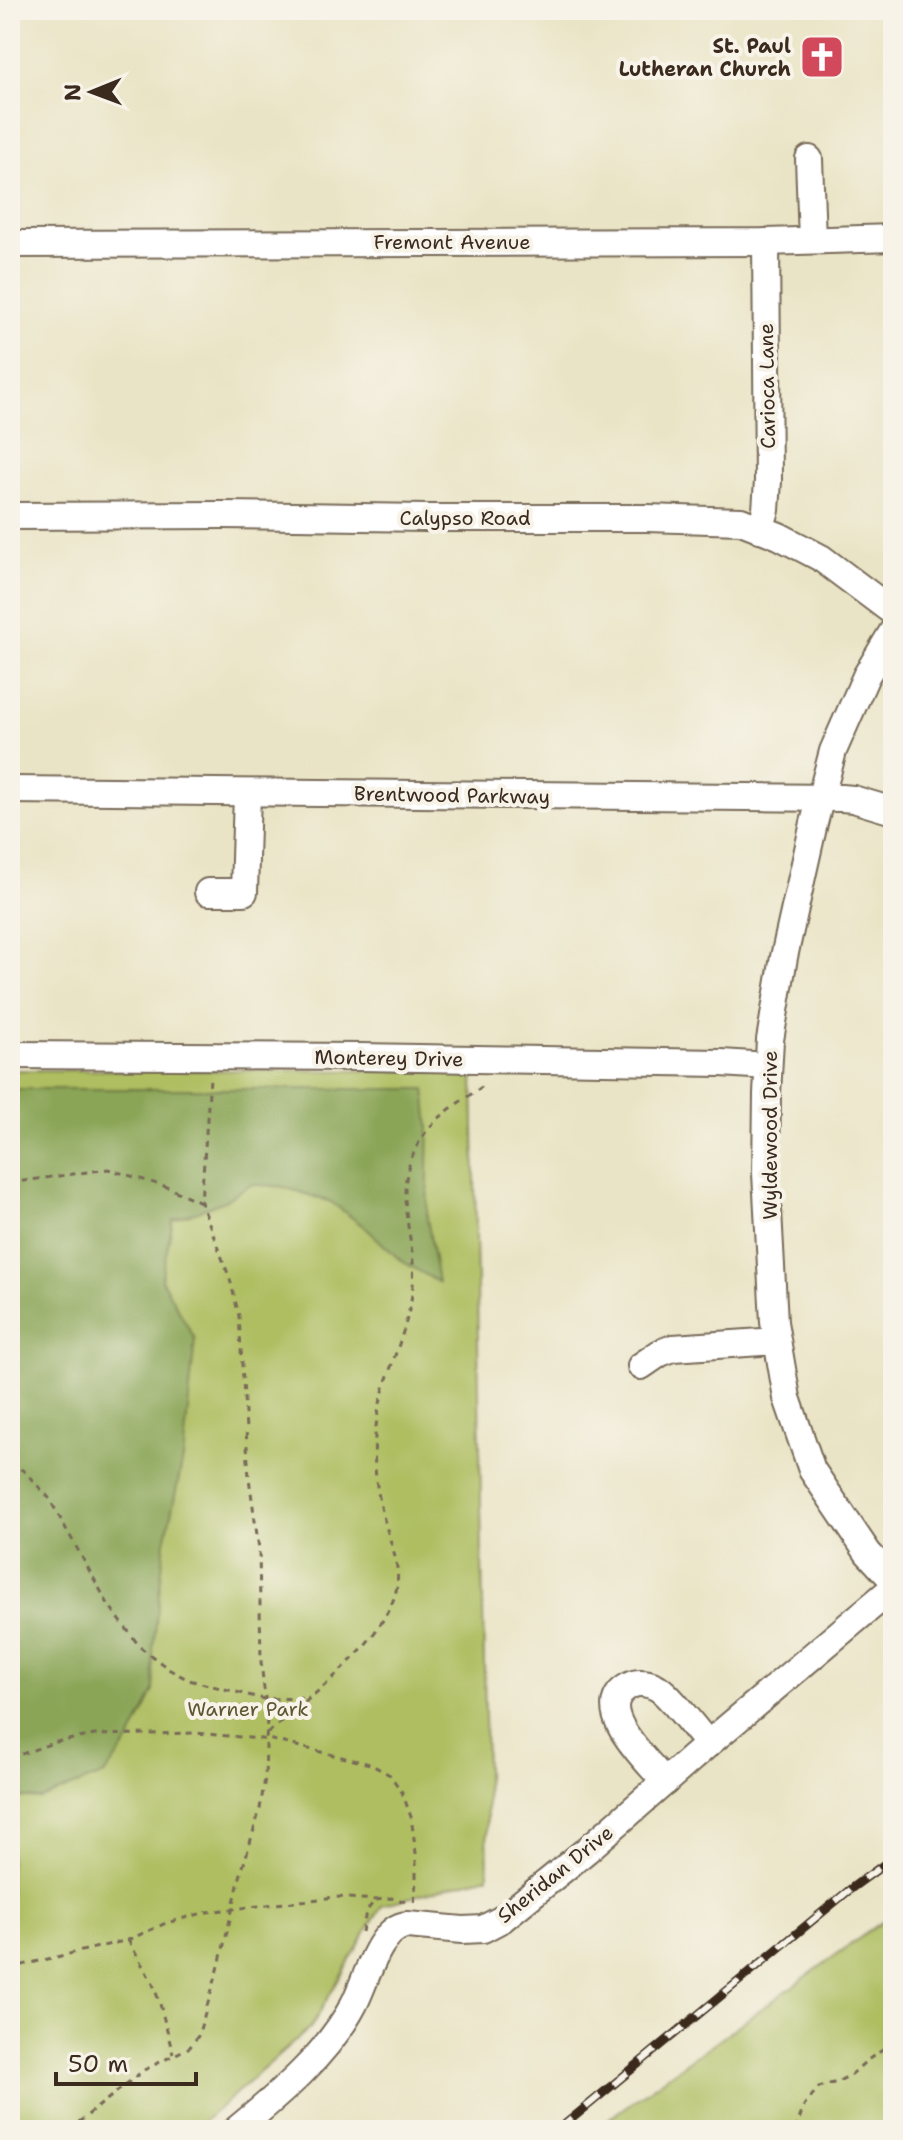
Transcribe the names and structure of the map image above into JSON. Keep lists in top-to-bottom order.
{
  "streets": {
    "street": [
      "Fremont Avenue",
      "Carioca Lane",
      "Calypso Road",
      "Brentwood Parkway",
      "Monterey Drive",
      "Wyldewood Drive",
      "Sheridan Drive"
    ]
  },
  "crossings": [
    ["Fremont Avenue", "Carioca Lane"],
    ["Carioca Lane", "Calypso Road"],
    ["Brentwood Parkway", "Wyldewood Drive"],
    ["Monterey Drive", "Wyldewood Drive"]
  ],
  "parks": ["Warner Park"],
  "places": {
    "church": ["St. Paul Lutheran Church"]
  },
  "scale_bar": "50 m",
  "north": "left"
}
